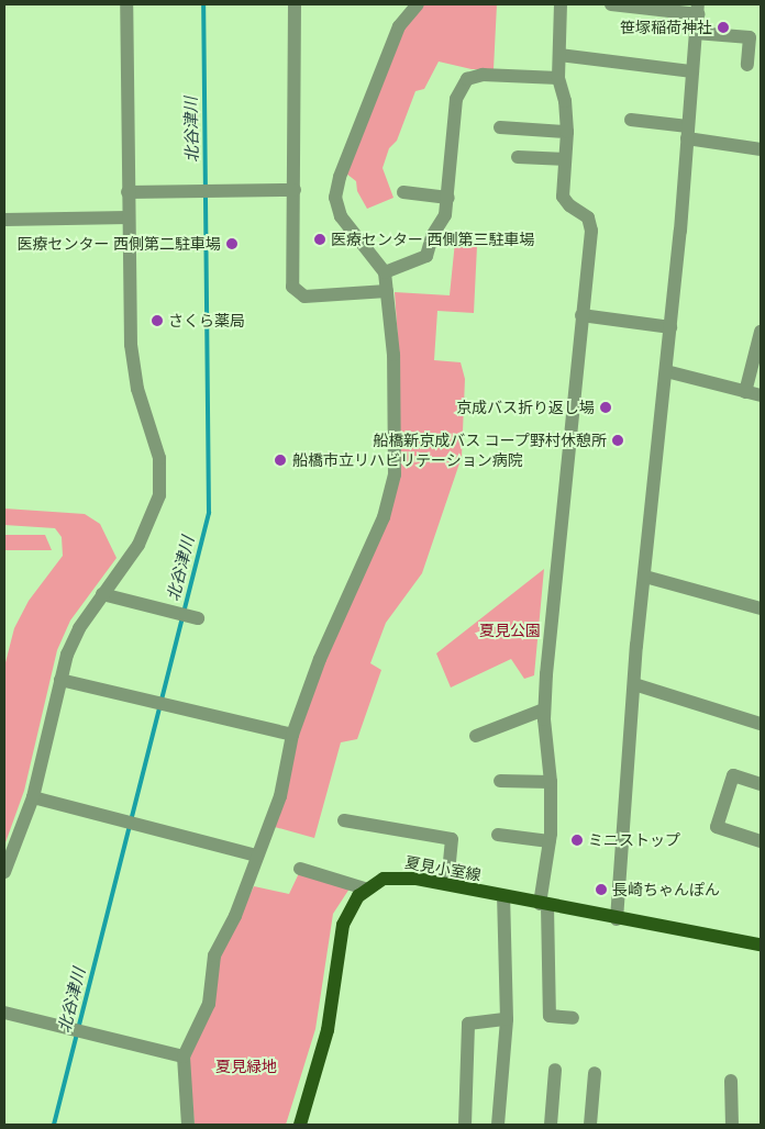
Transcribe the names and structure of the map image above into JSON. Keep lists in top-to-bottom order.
{
  "streets": {
    "main road": ["夏見小室線"]
  },
  "water": ["北谷津川"],
  "parks": ["夏見公園", "夏見緑地"],
  "places": [
    "笹塚稲荷神社",
    "医療センター 西側第三駐車場",
    "医療センター 西側第二駐車場",
    "さくら薬局",
    "京成バス折り返し場",
    "船橋新京成バス コープ野村休憩所",
    "船橋市立リハビリテーション病院",
    "ミニストップ",
    "長崎ちゃんぽん"
  ]
}
